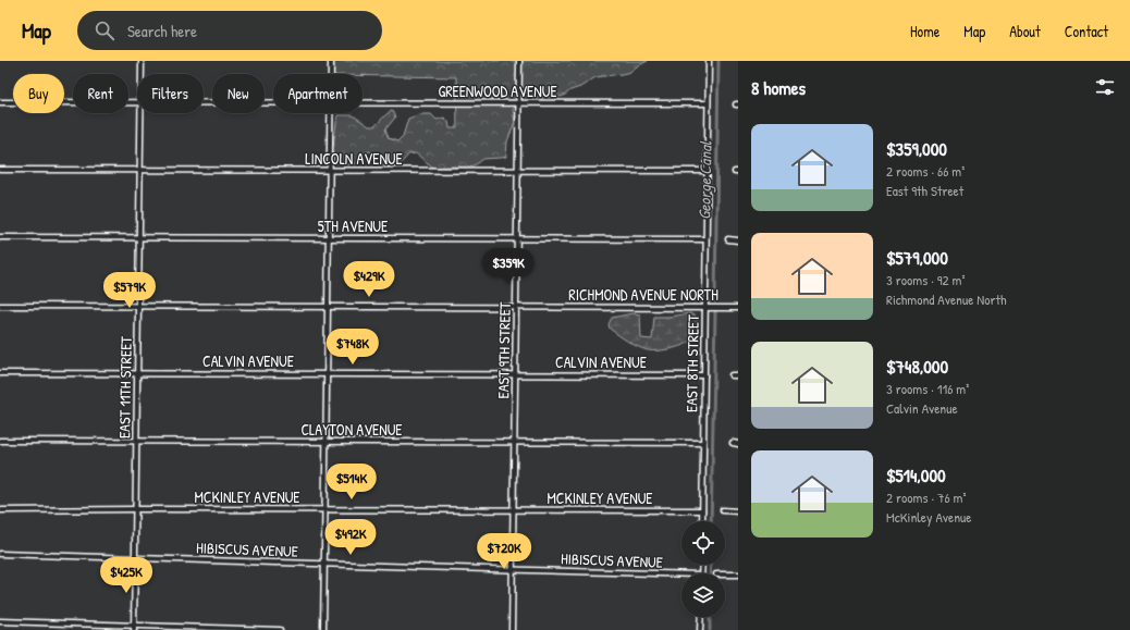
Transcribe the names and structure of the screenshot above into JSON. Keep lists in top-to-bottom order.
{
  "streets": {
    "street": [
      "GREENWOOD AVENUE",
      "LINCOLN AVENUE",
      "5TH AVENUE",
      "RICHMOND AVENUE NORTH",
      "EAST 9TH STREET",
      "CALVIN AVENUE",
      "EAST 8TH STREET",
      "EAST 11TH STREET",
      "CLAYTON AVENUE",
      "MCKINLEY AVENUE",
      "HIBISCUS AVENUE"
    ]
  },
  "crossings": [
    ["GREENWOOD AVENUE", "EAST 9TH STREET"],
    ["GREENWOOD AVENUE", "EAST 8TH STREET"],
    ["LINCOLN AVENUE", "EAST 9TH STREET"],
    ["LINCOLN AVENUE", "EAST 8TH STREET"],
    ["LINCOLN AVENUE", "EAST 11TH STREET"],
    ["5TH AVENUE", "EAST 9TH STREET"],
    ["5TH AVENUE", "EAST 8TH STREET"],
    ["5TH AVENUE", "EAST 11TH STREET"],
    ["RICHMOND AVENUE NORTH", "EAST 9TH STREET"],
    ["RICHMOND AVENUE NORTH", "EAST 8TH STREET"],
    ["RICHMOND AVENUE NORTH", "EAST 11TH STREET"],
    ["EAST 9TH STREET", "CALVIN AVENUE"],
    ["EAST 9TH STREET", "CLAYTON AVENUE"],
    ["EAST 9TH STREET", "MCKINLEY AVENUE"],
    ["EAST 9TH STREET", "HIBISCUS AVENUE"],
    ["CALVIN AVENUE", "EAST 8TH STREET"],
    ["CALVIN AVENUE", "EAST 11TH STREET"],
    ["EAST 8TH STREET", "CLAYTON AVENUE"],
    ["EAST 8TH STREET", "MCKINLEY AVENUE"],
    ["EAST 11TH STREET", "CLAYTON AVENUE"],
    ["EAST 11TH STREET", "MCKINLEY AVENUE"],
    ["EAST 11TH STREET", "HIBISCUS AVENUE"]
  ],
  "water": ["George Canal"],
  "page": {
    "header": "Map",
    "search": "Search here",
    "nav": [
      "Home",
      "Map",
      "About",
      "Contact"
    ],
    "heading": "8 homes",
    "chip": [
      "Buy",
      "Rent",
      "Filters",
      "New",
      "Apartment"
    ],
    "list": [
      {
        "name": "$359,000",
        "note": "2 rooms · 66 m² · East 9th Street"
      },
      {
        "name": "$579,000",
        "note": "3 rooms · 92 m² · Richmond Avenue North"
      },
      {
        "name": "$748,000",
        "note": "3 rooms · 116 m² · Calvin Avenue"
      },
      {
        "name": "$514,000",
        "note": "2 rooms · 76 m² · McKinley Avenue"
      }
    ],
    "price": [
      "$359K",
      "$429K",
      "$579K",
      "$748K",
      "$514K",
      "$492K",
      "$720K",
      "$425K"
    ]
  }
}
